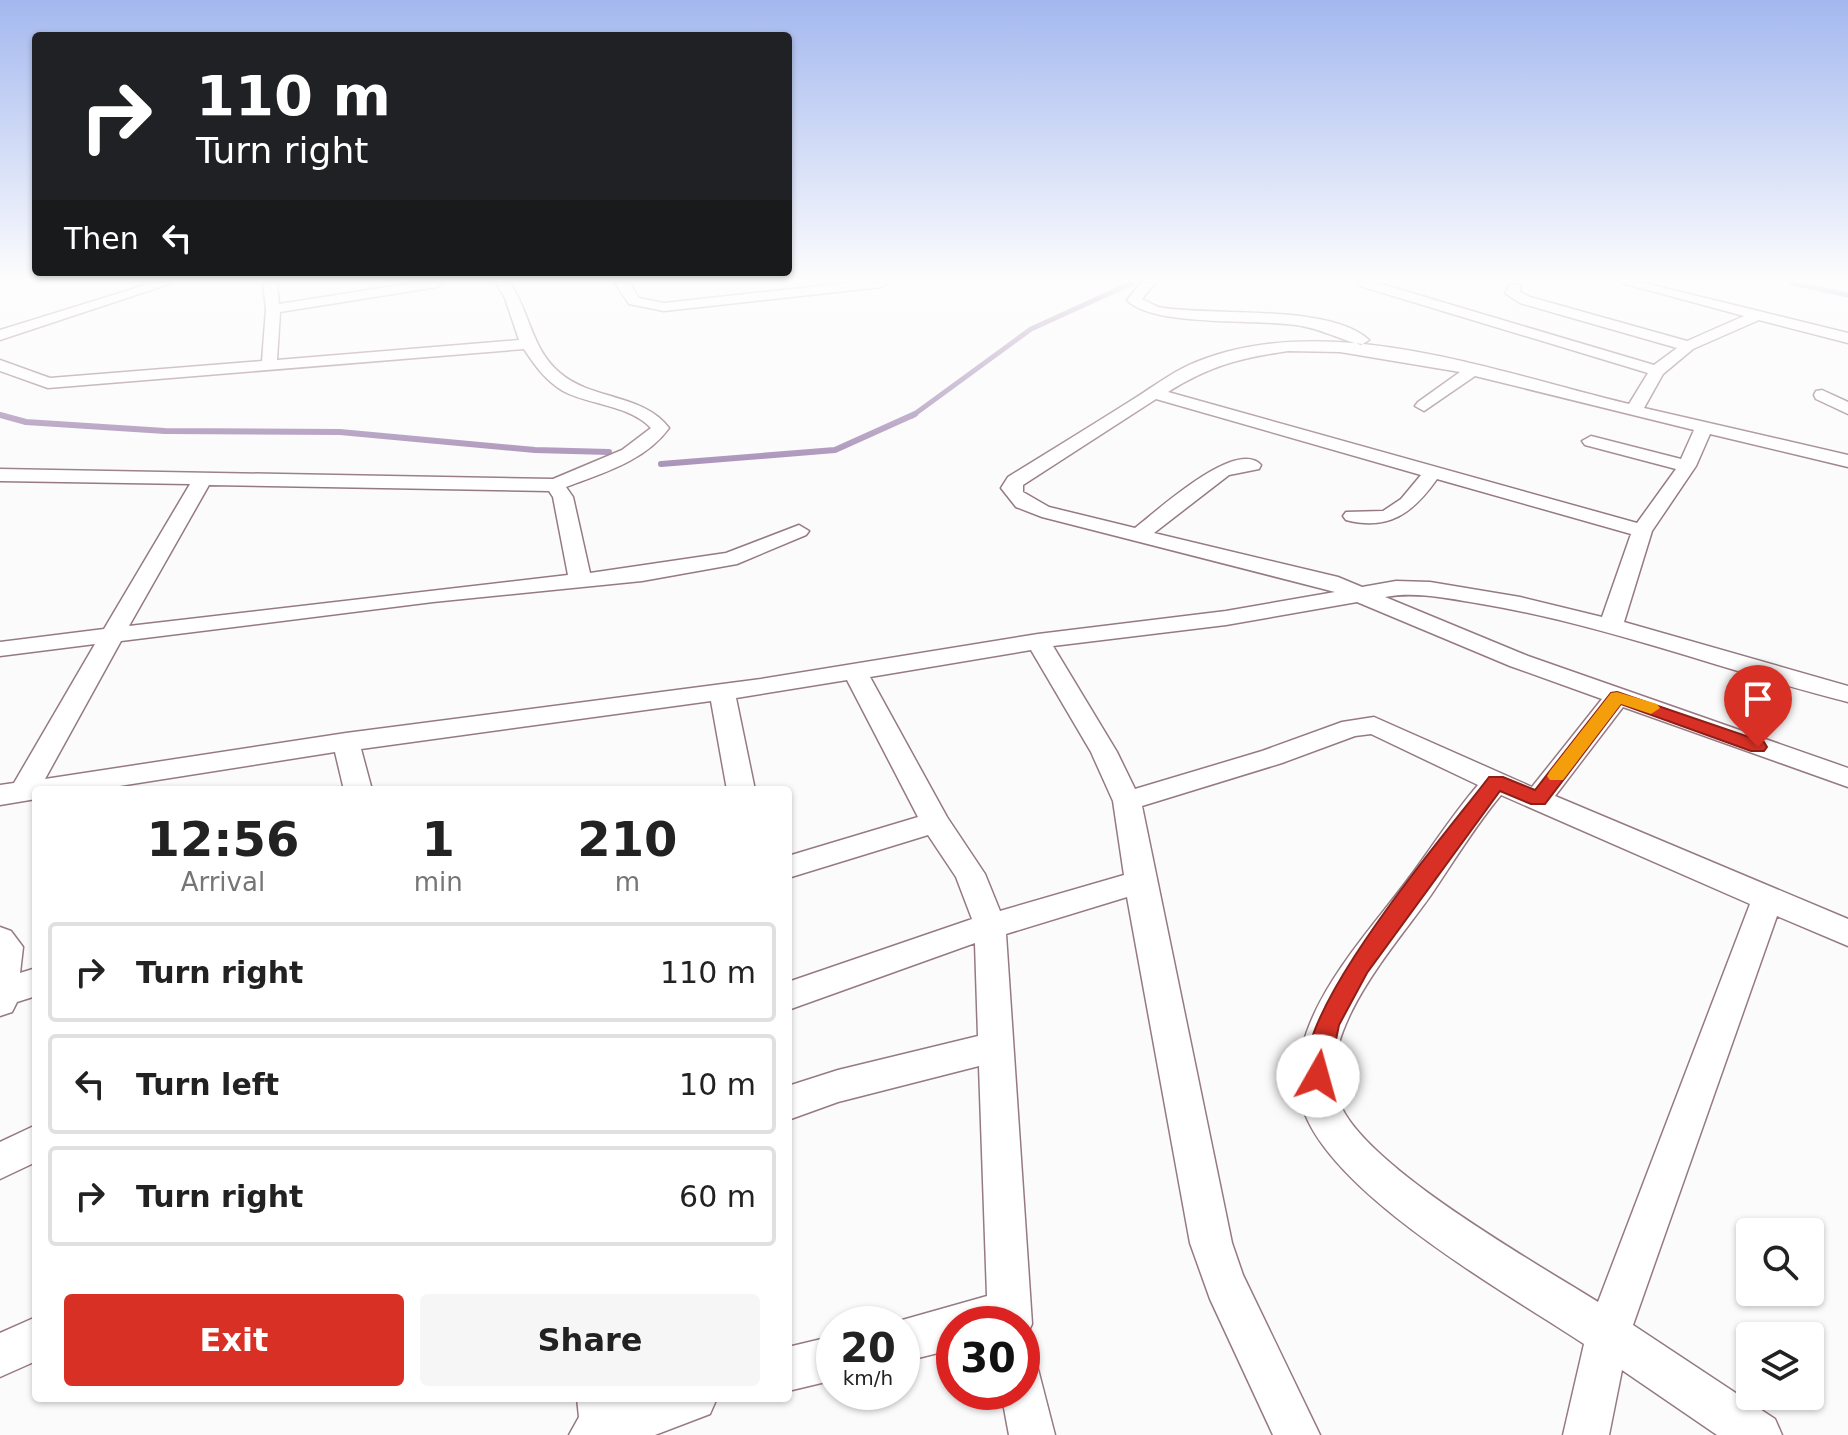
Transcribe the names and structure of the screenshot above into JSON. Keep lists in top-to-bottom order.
{
  "page": {
    "turn": ["110 m", "Turn right"],
    "then": "Then",
    "eta": [
      "12:56",
      "Arrival",
      "1",
      "min",
      "210",
      "m"
    ],
    "list": [
      {
        "name": "Turn right",
        "value": "110 m"
      },
      {
        "name": "Turn left",
        "value": "10 m"
      },
      {
        "name": "Turn right",
        "value": "60 m"
      }
    ],
    "buttons": ["Exit", "Share"],
    "speed": "20 km/h",
    "limit": "30"
  }
}
